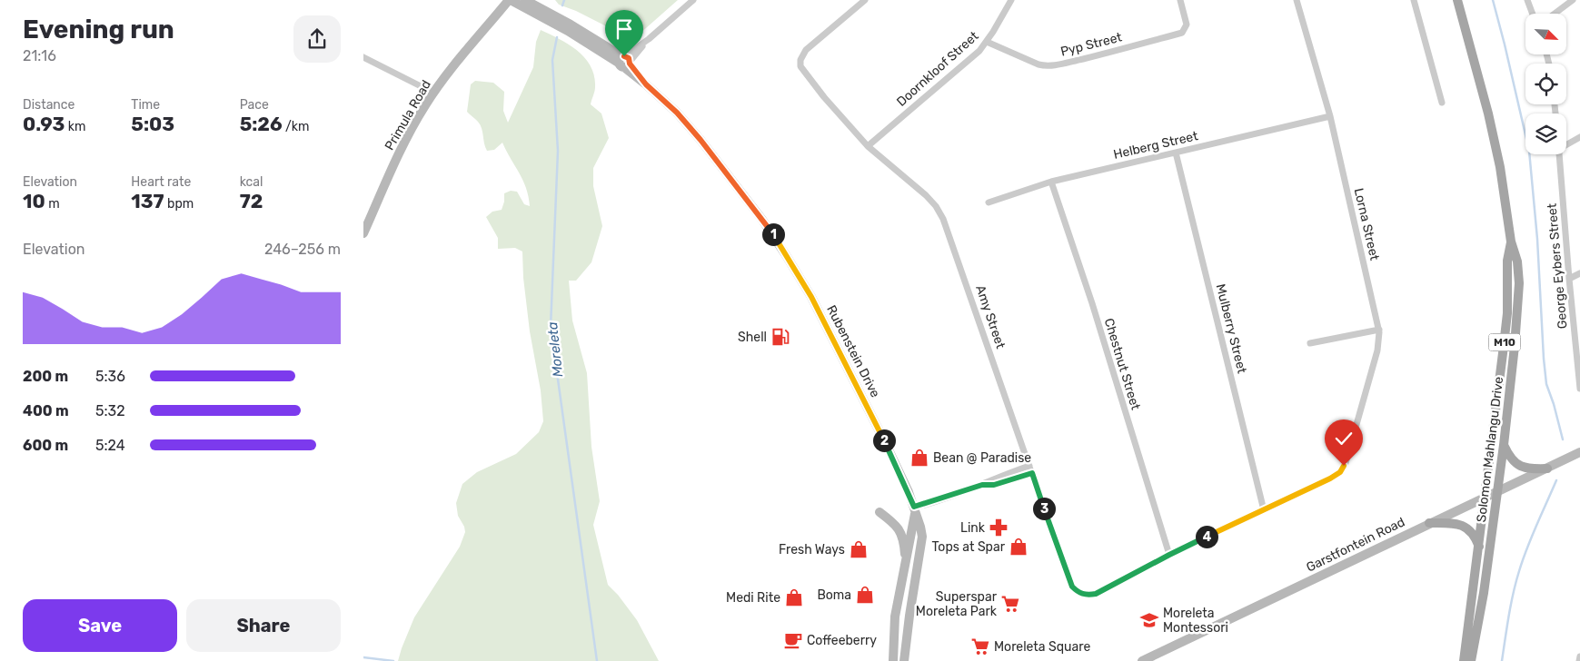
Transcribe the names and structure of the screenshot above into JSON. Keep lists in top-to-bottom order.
{
  "streets": {
    "main road": ["M10", "Solomon Mahlangu Drive"],
    "street": [
      "Pyp Street",
      "Doornkloof Street",
      "Primula Road",
      "Helberg Street",
      "Lorna Street",
      "George Eybers Street",
      "Amy Street",
      "Mulberry Street",
      "Rubenstein Drive",
      "Chestnut Street",
      "Garstfontein Road"
    ]
  },
  "crossings": [
    ["Pyp Street", "Doornkloof Street"],
    ["Doornkloof Street", "Amy Street"],
    ["Primula Road", "Rubenstein Drive"],
    ["Helberg Street", "Lorna Street"],
    ["Helberg Street", "Mulberry Street"],
    ["Helberg Street", "Chestnut Street"],
    ["Lorna Street", "Amy Street"],
    ["Lorna Street", "Mulberry Street"],
    ["Lorna Street", "Chestnut Street"],
    ["Solomon Mahlangu Drive", "Garstfontein Road"]
  ],
  "water": ["Moreleta"],
  "places": {
    "fuel station": ["Shell"],
    "shop": [
      "Bean @ Paradise",
      "Tops at Spar",
      "Fresh Ways",
      "Boma",
      "Medi Rite"
    ],
    "pharmacy": ["Link"],
    "supermarket": ["Superspar Moreleta Park", "Moreleta Square"],
    "school or university": ["Moreleta Montessori"],
    "cafe": ["Coffeeberry"]
  },
  "north": "bottom right",
  "page": {
    "heading": ["Evening run", "21:16"],
    "stats": [
      ["Distance", "0.93 km"],
      ["Time", "5:03"],
      ["Pace", "5:26 /km"],
      ["Elevation", "10 m"],
      ["Heart rate", "137 bpm"],
      ["kcal", "72"]
    ],
    "pins": [
      "1",
      "2",
      "3",
      "4"
    ],
    "chart": ["Elevation", "246–256 m"],
    "list": [
      {
        "name": "200 m",
        "note": "5:36"
      },
      {
        "name": "400 m",
        "note": "5:32"
      },
      {
        "name": "600 m",
        "note": "5:24"
      }
    ],
    "buttons": ["Save", "Share"]
  }
}
